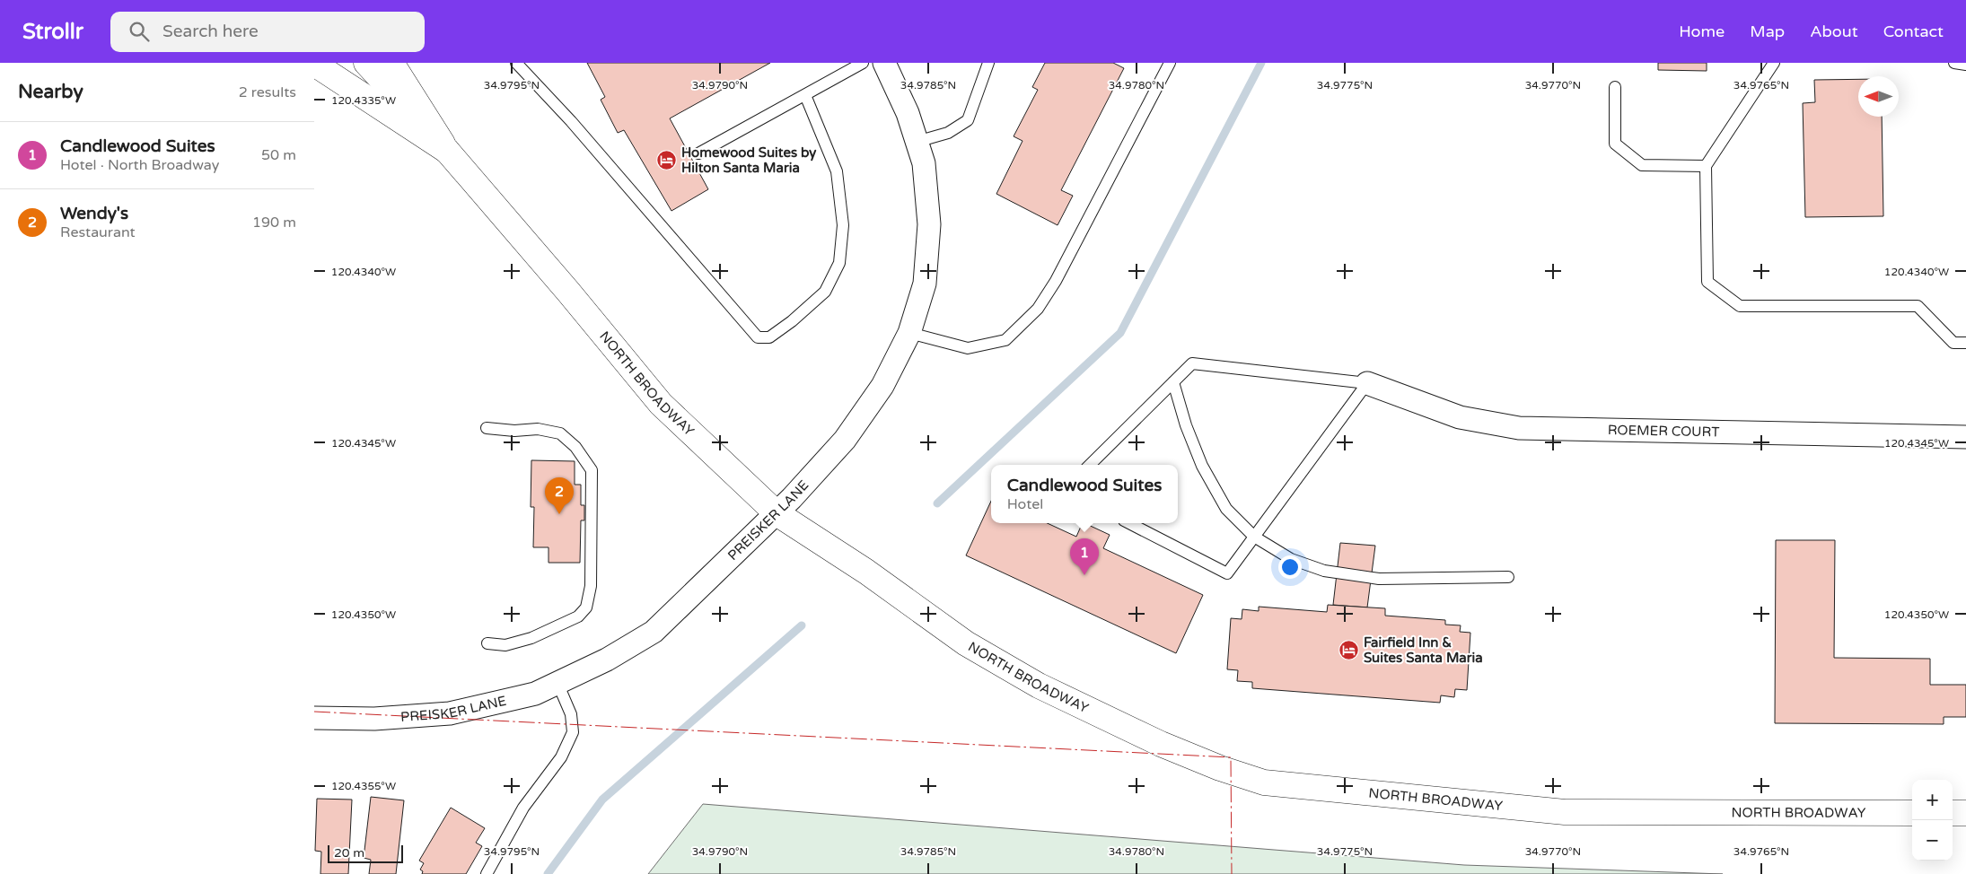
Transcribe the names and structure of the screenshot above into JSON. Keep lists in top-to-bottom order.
{
  "streets": {
    "main road": ["NORTH BROADWAY"],
    "street": ["ROEMER COURT", "PREISKER LANE"]
  },
  "crossings": [
    ["NORTH BROADWAY", "PREISKER LANE"]
  ],
  "places": {
    "hotel": ["Homewood Suites by Hilton Santa Maria", "Fairfield Inn & Suites Santa Maria"]
  },
  "scale_bar": "20 m",
  "north": "left",
  "page": {
    "header": "Strollr",
    "search": "Search here",
    "nav": [
      "Home",
      "Map",
      "About",
      "Contact"
    ],
    "heading": ["Nearby", "2 results"],
    "list": [
      {
        "mark": "1",
        "name": "Candlewood Suites",
        "note": "Hotel · North Broadway",
        "value": "50 m"
      },
      {
        "mark": "2",
        "name": "Wendy's",
        "note": "Restaurant",
        "value": "190 m"
      }
    ],
    "popup": ["Candlewood Suites", "Hotel"],
    "pins": ["2", "1"],
    "map_buttons": ["+", "−"],
    "scale": "20 m"
  },
  "coordinates": [
    "34.9795°N",
    "34.9790°N",
    "34.9785°N",
    "34.9780°N",
    "34.9775°N",
    "34.9770°N",
    "34.9765°N",
    "120.4335°W",
    "120.4340°W",
    "120.4345°W",
    "120.4350°W",
    "120.4355°W"
  ]
}
